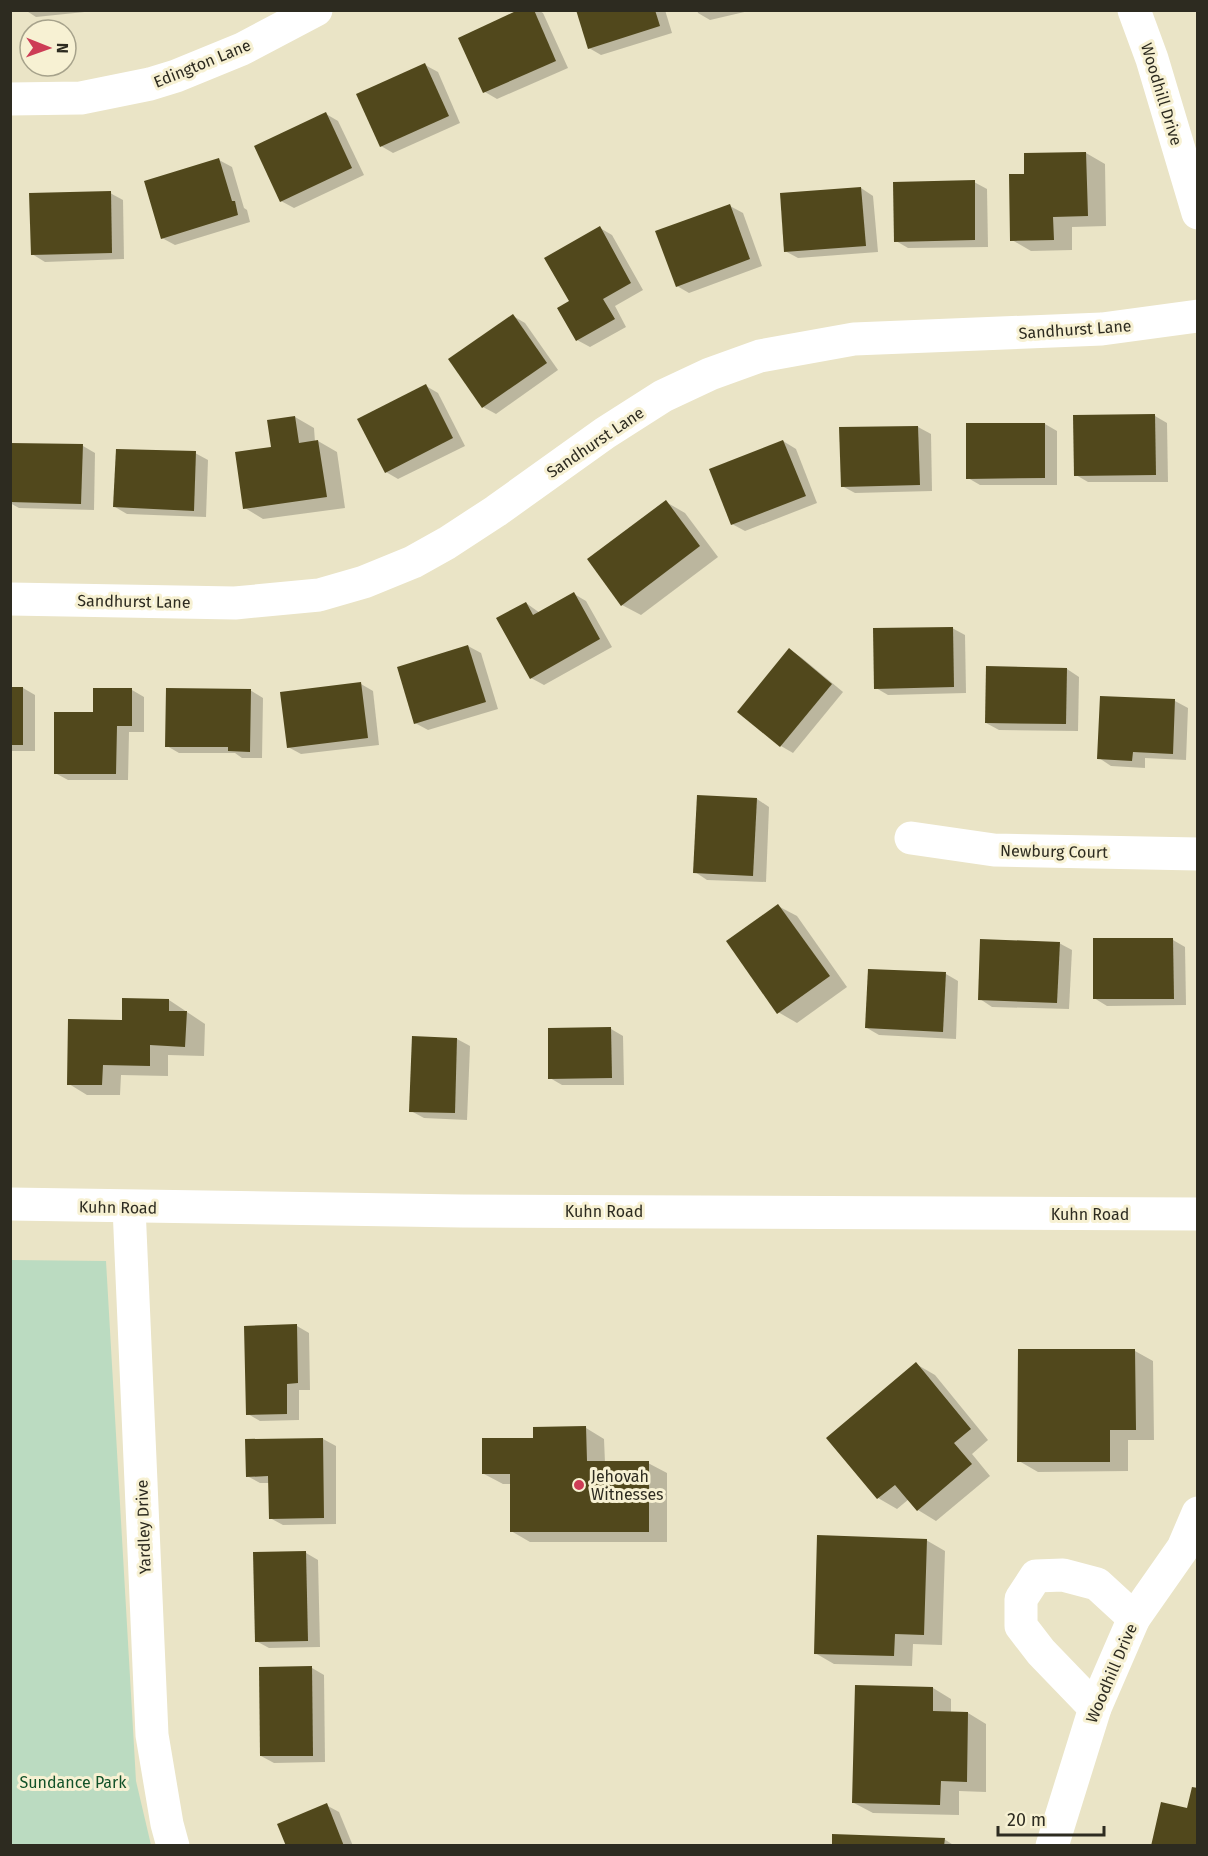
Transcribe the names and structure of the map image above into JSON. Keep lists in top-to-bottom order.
{
  "streets": {
    "street": [
      "Edington Lane",
      "Woodhill Drive",
      "Sandhurst Lane",
      "Newburg Court",
      "Kuhn Road",
      "Yardley Drive"
    ]
  },
  "crossings": [
    ["Kuhn Road", "Yardley Drive"]
  ],
  "parks": ["Sundance Park"],
  "places": ["Jehovah Witnesses"],
  "scale_bar": "20 m",
  "north": "right"
}
